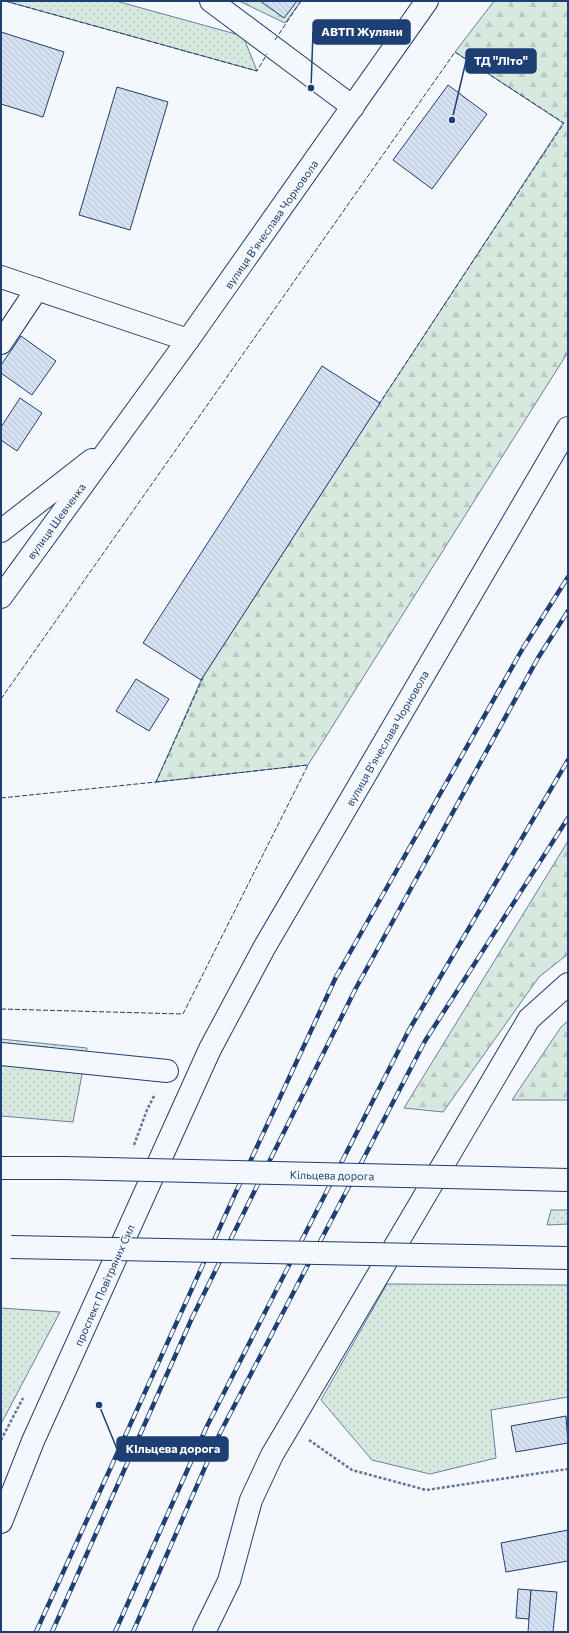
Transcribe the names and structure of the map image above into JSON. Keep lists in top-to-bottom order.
{
  "streets": {
    "main road": [
      "вулиця Вʼячеслава Чорновола",
      "вулиця Шевченка",
      "Кільцева дорога",
      "проспект Повітряних Сил"
    ]
  },
  "crossings": [
    ["вулиця Вʼячеслава Чорновола", "вулиця Шевченка"],
    ["вулиця Вʼячеслава Чорновола", "проспект Повітряних Сил"]
  ],
  "places": ["АВТП Жуляни", "ТД \"Літо\"", "Кільцева дорога"]
}
